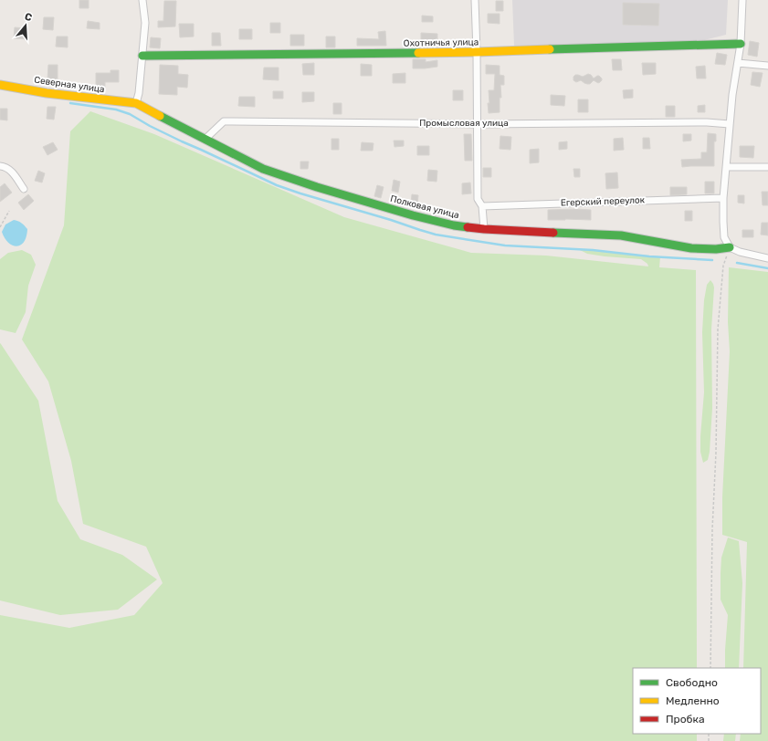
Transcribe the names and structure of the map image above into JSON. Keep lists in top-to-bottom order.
{
  "streets": {
    "street": [
      "Охотничья улица",
      "Северная улица",
      "Промысловая улица",
      "Егерский переулок",
      "Полковая улица"
    ]
  },
  "crossings": [
    ["Северная улица", "Полковая улица"],
    ["Промысловая улица", "Полковая улица"]
  ],
  "legend": ["Свободно", "Медленно", "Пробка"],
  "north": "top"
}
